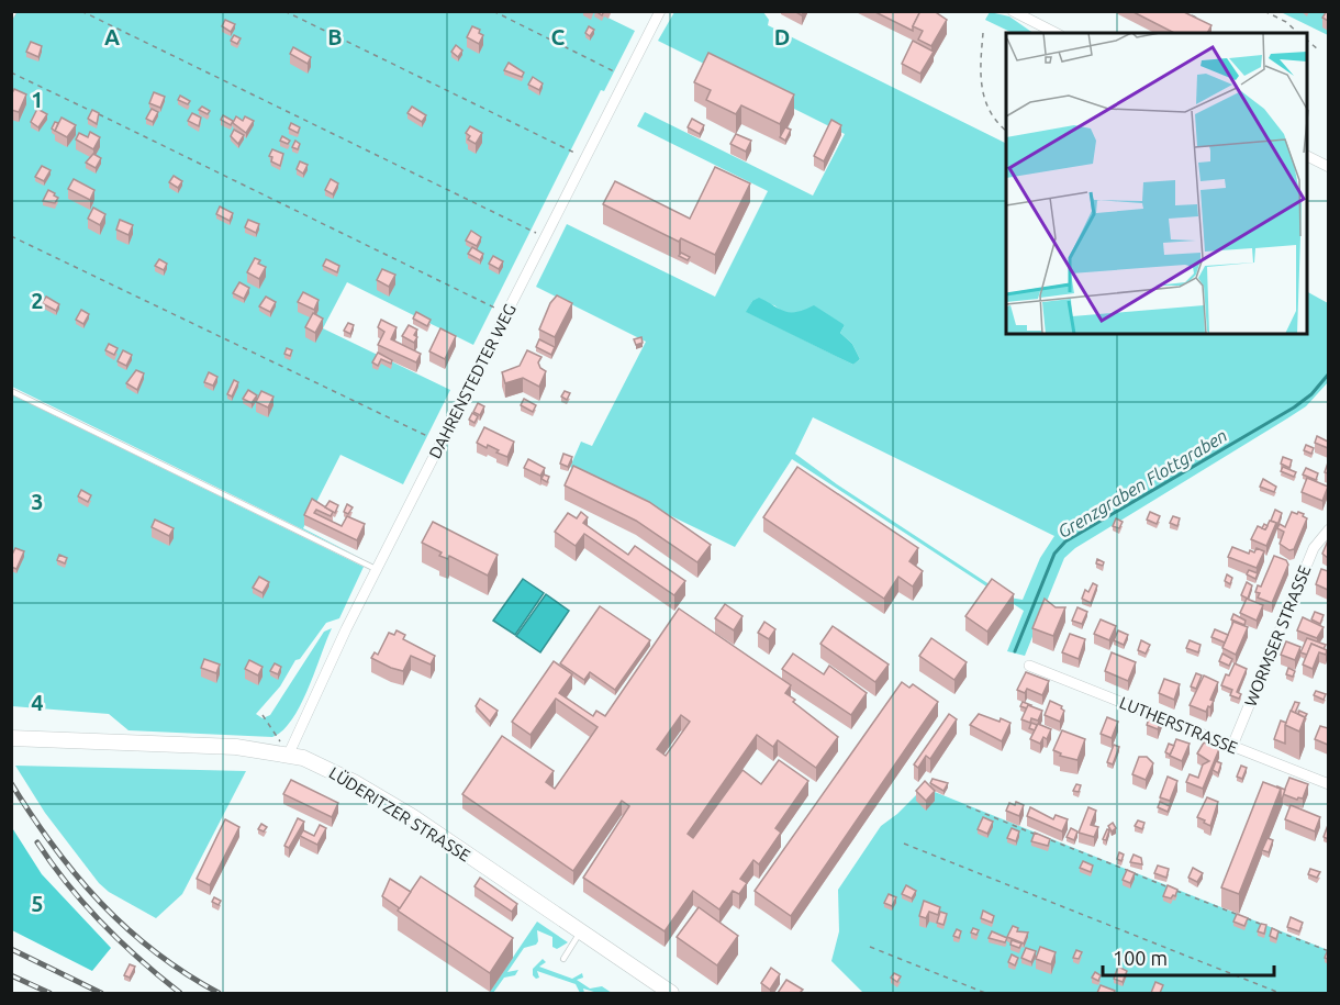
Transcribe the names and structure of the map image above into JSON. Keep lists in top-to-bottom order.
{
  "streets": {
    "main road": ["LÜDERITZER STRASSE"],
    "street": ["DAHRENSTEDTER WEG", "WORMSER STRASSE", "LUTHERSTRASSE"]
  },
  "crossings": [
    ["DAHRENSTEDTER WEG", "LÜDERITZER STRASSE"],
    ["WORMSER STRASSE", "LUTHERSTRASSE"]
  ],
  "water": ["Grenzgraben Flottgraben"],
  "scale_bar": "100 m",
  "grid": {
    "columns": [
      "A",
      "B",
      "C",
      "D"
    ],
    "rows": [
      "1",
      "2",
      "3",
      "4",
      "5"
    ]
  }
}
